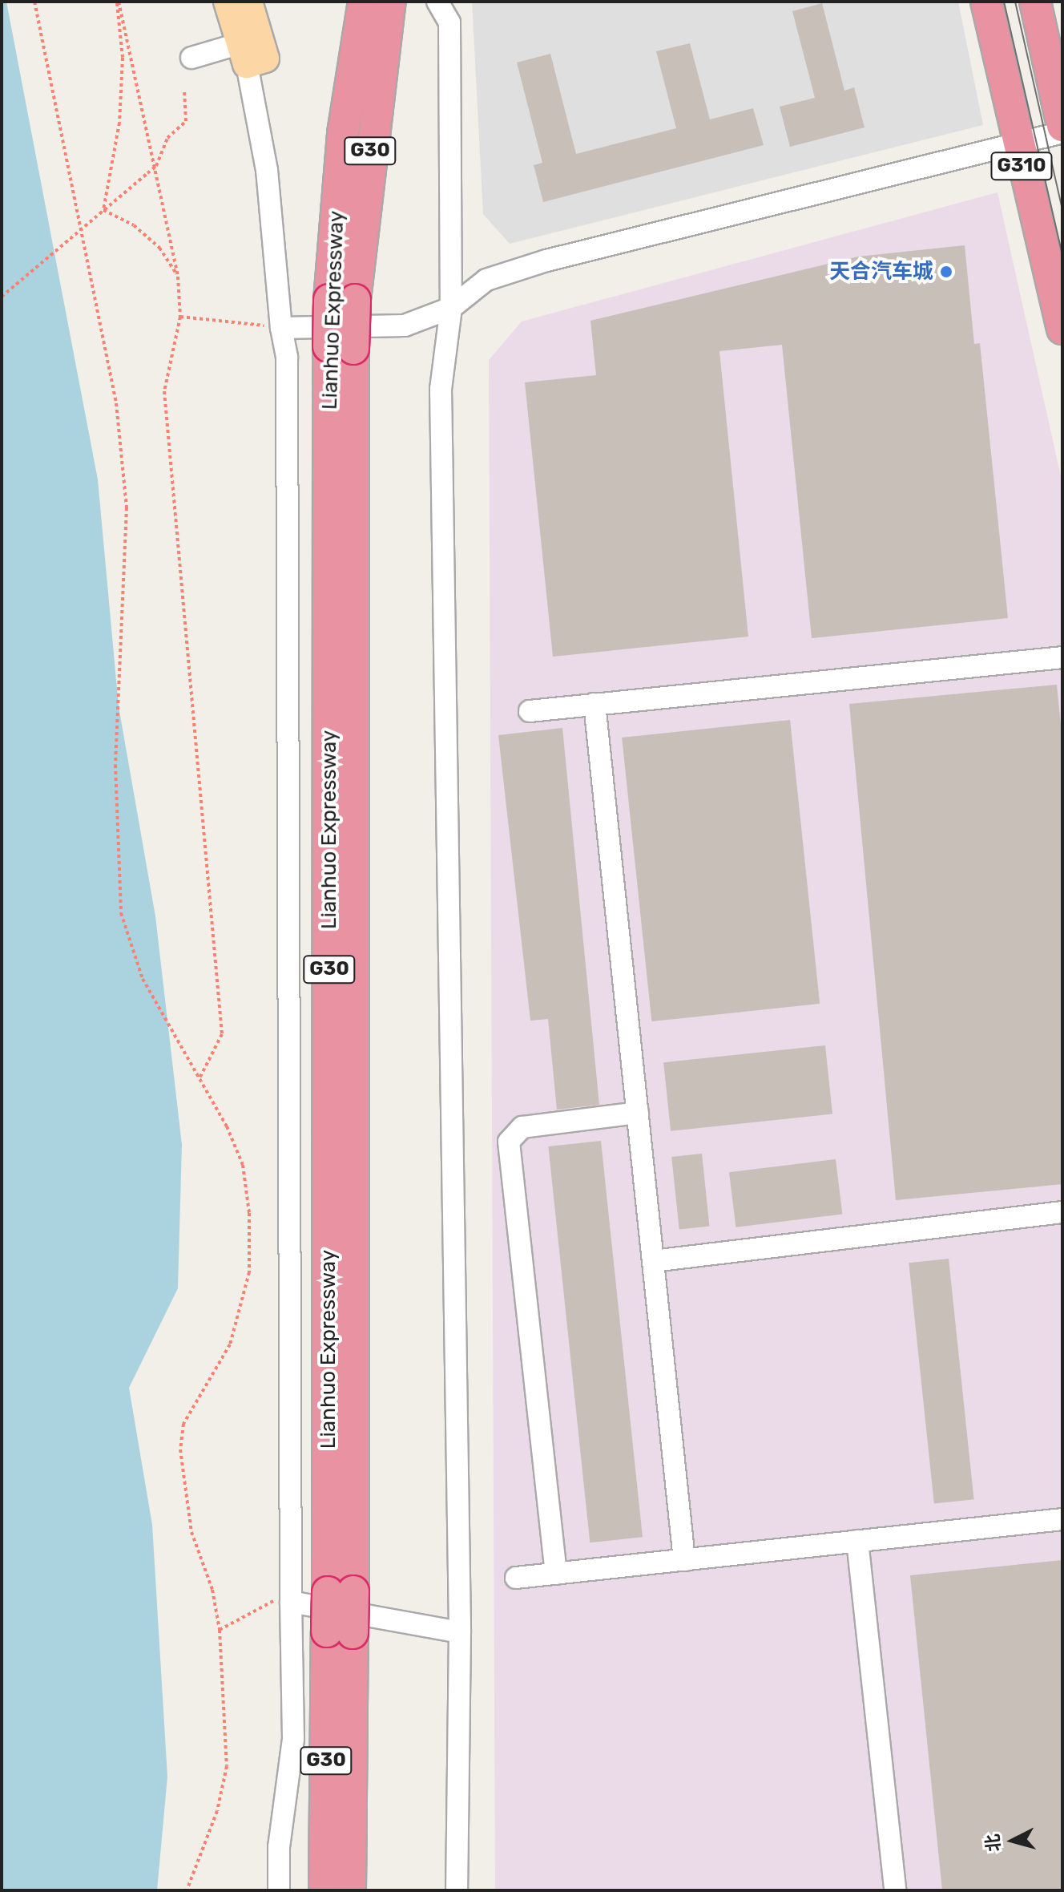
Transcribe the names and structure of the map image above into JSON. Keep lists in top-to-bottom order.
{
  "streets": {
    "highway": ["G30", "G310", "Lianhuo Expressway"]
  },
  "places": ["天合汽车城"],
  "north": "left"
}
